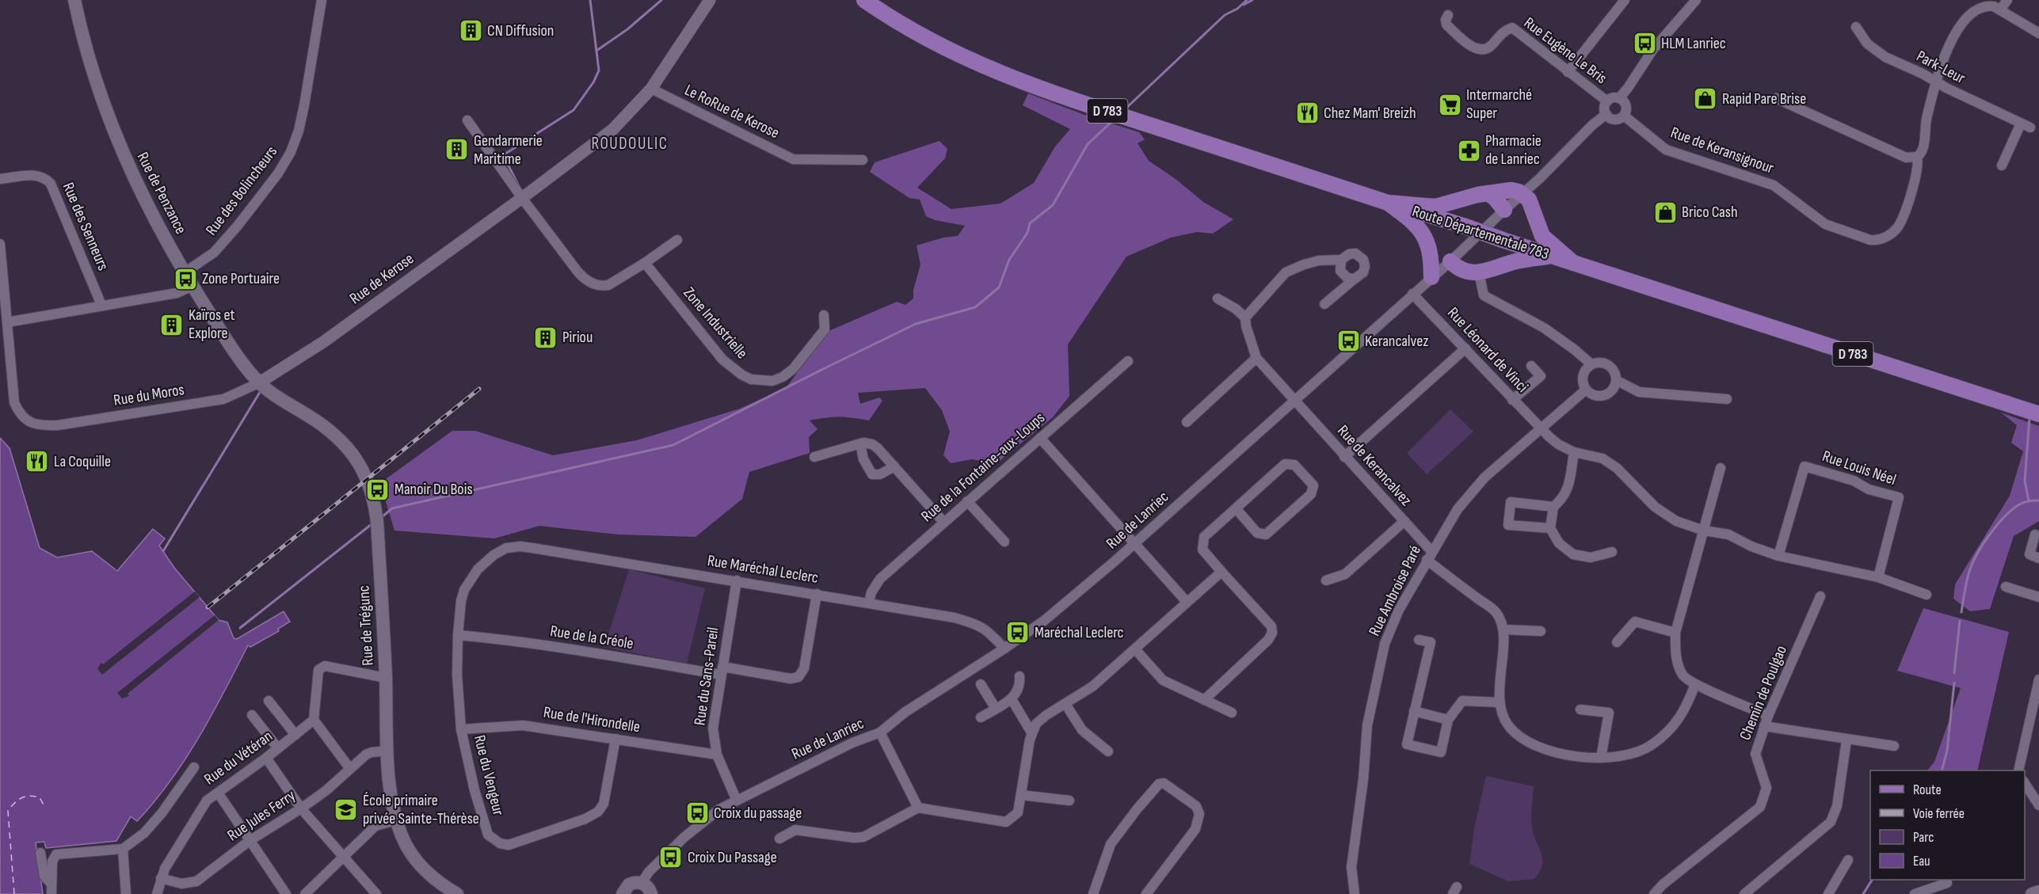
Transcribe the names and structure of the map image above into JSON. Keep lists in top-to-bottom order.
{
  "streets": {
    "main road": [
      "D 783",
      "Rue de Penzance",
      "Route Départementale 783",
      "Rue de Trégunc"
    ],
    "street": [
      "Rue Eugène Le Bris",
      "Park-Leur",
      "Le RoRue de Kerose",
      "Rue de Keransignour",
      "Rue des Bolincheurs",
      "Rue des Senneurs",
      "Rue de Kerose",
      "Zone Industrielle",
      "Rue Léonard de Vinci",
      "Rue du Moros",
      "Rue de Kerancalvez",
      "Rue de la Fontaine-aux-Loups",
      "Rue Louis Néel",
      "Rue de Lanriec",
      "Rue Maréchal Leclerc",
      "Rue Ambroise Paré",
      "Rue de la Créole",
      "Rue du Sans-Pareil",
      "Chemin de Poulgao",
      "Rue de l'Hirondelle",
      "Rue du Vétéran",
      "Rue du Vengeur",
      "Rue Jules Ferry"
    ]
  },
  "crossings": [
    ["Rue Eugène Le Bris", "Rue de Keransignour"],
    ["Rue Eugène Le Bris", "Rue de Lanriec"],
    ["Park-Leur", "Rue de Keransignour"],
    ["D 783", "Route Départementale 783"],
    ["D 783", "Rue de Lanriec"],
    ["Le RoRue de Kerose", "Rue de Kerose"],
    ["Rue de Keransignour", "Rue de Lanriec"],
    ["Rue des Bolincheurs", "Rue de Penzance"],
    ["Rue de Penzance", "Rue de Kerose"],
    ["Rue de Penzance", "Rue du Moros"],
    ["Rue de Penzance", "Rue de Trégunc"],
    ["Rue de Kerose", "Rue du Moros"],
    ["Rue de Kerose", "Rue de Trégunc"],
    ["Rue Léonard de Vinci", "Rue de Lanriec"],
    ["Rue Léonard de Vinci", "Rue Ambroise Paré"],
    ["Rue du Moros", "Rue de Trégunc"],
    ["Rue de Kerancalvez", "Rue de Lanriec"],
    ["Rue de Kerancalvez", "Rue Ambroise Paré"],
    ["Rue de la Fontaine-aux-Loups", "Rue Maréchal Leclerc"],
    ["Rue de Lanriec", "Rue Maréchal Leclerc"],
    ["Rue de Lanriec", "Rue du Sans-Pareil"],
    ["Rue Maréchal Leclerc", "Rue de la Créole"],
    ["Rue Maréchal Leclerc", "Rue du Sans-Pareil"],
    ["Rue Maréchal Leclerc", "Rue du Vengeur"],
    ["Rue de Trégunc", "Rue Jules Ferry"],
    ["Rue de la Créole", "Rue du Sans-Pareil"],
    ["Rue de la Créole", "Rue du Vengeur"],
    ["Rue du Sans-Pareil", "Rue de l'Hirondelle"],
    ["Rue de l'Hirondelle", "Rue du Vengeur"],
    ["Rue du Vétéran", "Rue Jules Ferry"]
  ],
  "districts": ["ROUDOULIC"],
  "places": {
    "building": [
      "CN Diffusion",
      "Gendarmerie Maritime",
      "Kaïros et Explore",
      "Piriou"
    ],
    "bus stop": [
      "HLM Lanriec",
      "Zone Portuaire",
      "Kerancalvez",
      "Manoir Du Bois",
      "Maréchal Leclerc",
      "Croix du passage",
      "Croix Du Passage"
    ],
    "shop": ["Rapid Pare Brise", "Brico Cash"],
    "supermarket": ["Intermarché Super"],
    "restaurant": ["Chez Mam' Breizh", "La Coquille"],
    "pharmacy": ["Pharmacie de Lanriec"],
    "school or university": ["École primaire privée Sainte-Thérèse"]
  },
  "legend": [
    "Route",
    "Voie ferrée",
    "Parc",
    "Eau"
  ]
}
